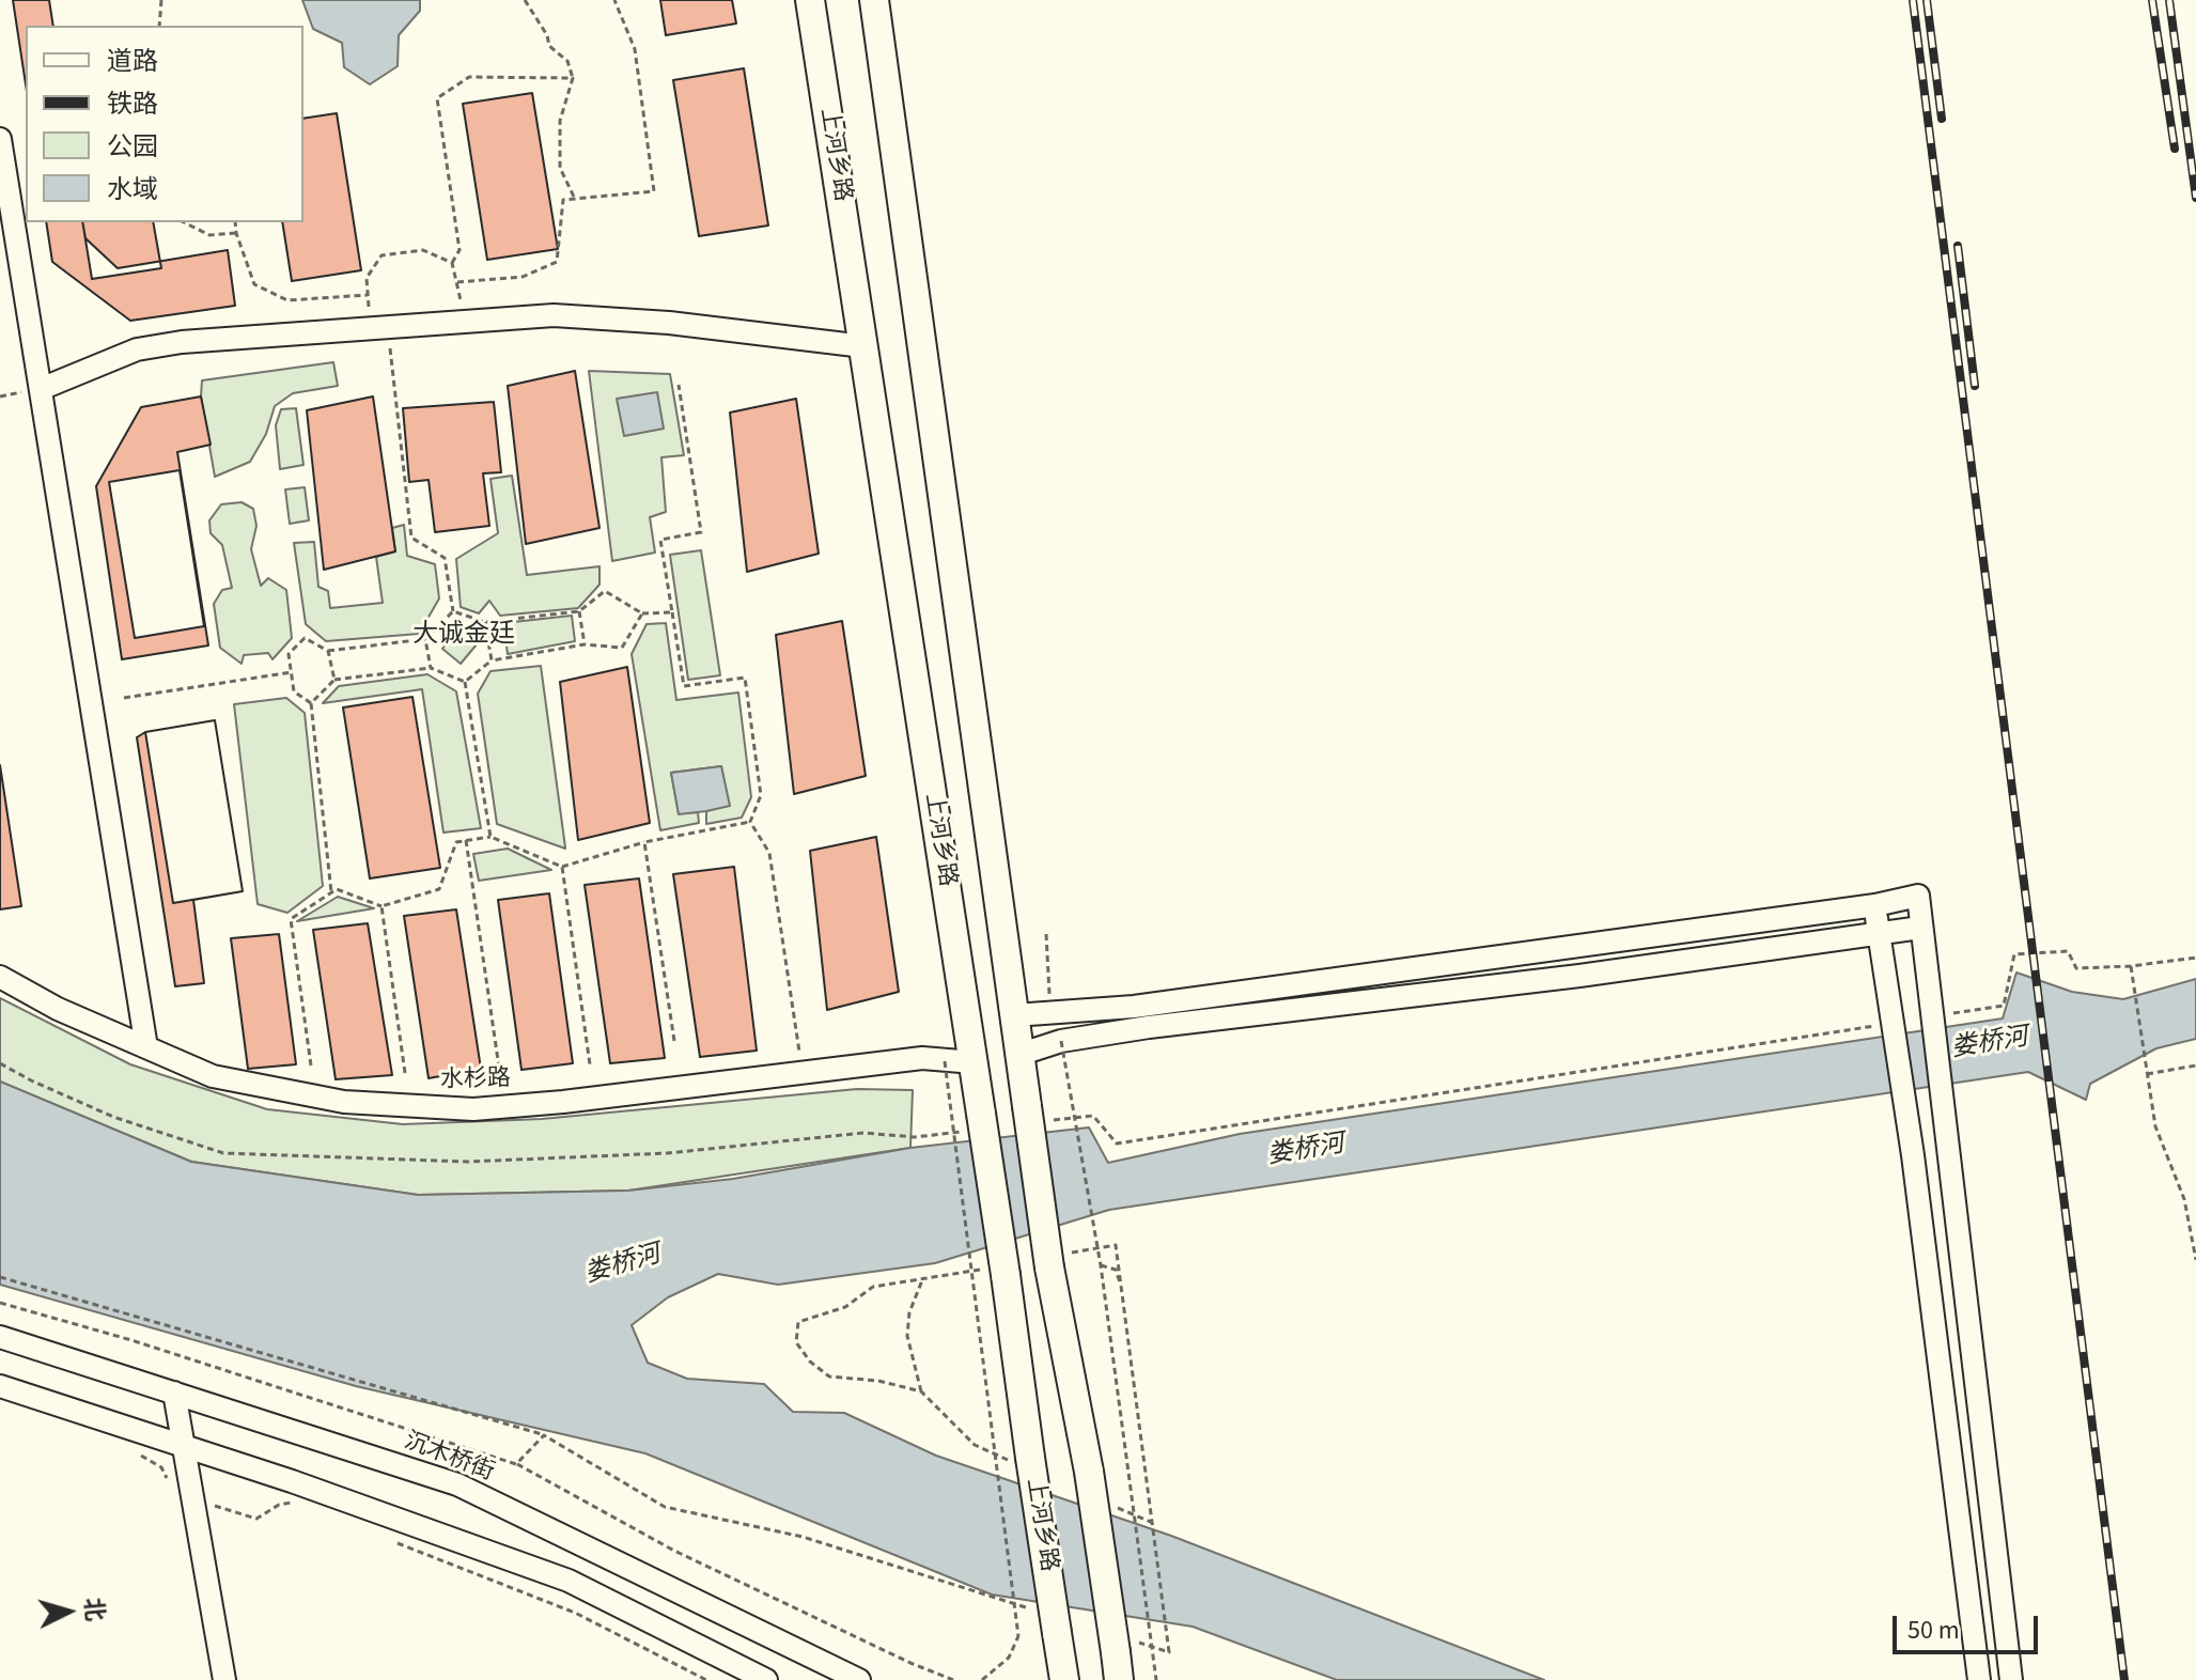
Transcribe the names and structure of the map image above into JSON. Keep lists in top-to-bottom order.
{
  "streets": {
    "main road": ["上河乡路"],
    "street": ["水杉路", "沉木桥街"]
  },
  "crossings": [
    ["上河乡路", "水杉路"]
  ],
  "districts": ["大诚金廷"],
  "water": ["娄桥河"],
  "legend": [
    "道路",
    "铁路",
    "公园",
    "水域"
  ],
  "scale_bar": "50 m",
  "north": "right"
}
